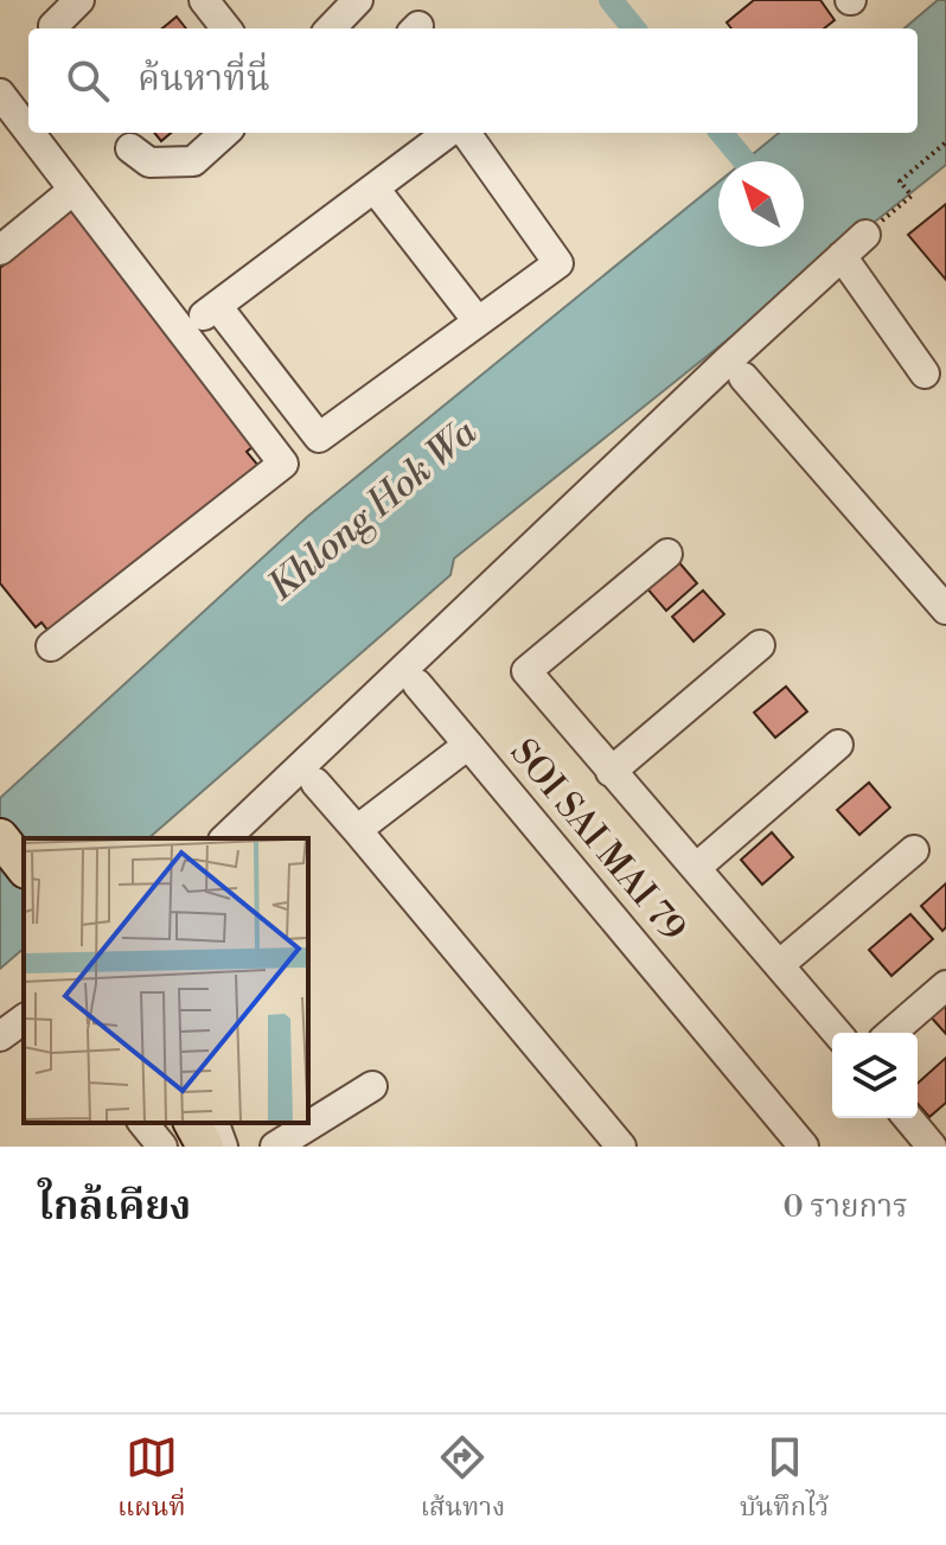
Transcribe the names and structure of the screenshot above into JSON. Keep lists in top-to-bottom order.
{
  "streets": {
    "street": ["SOI SAI MAI 79"]
  },
  "water": ["Khlong Hok Wa"],
  "north": "top left",
  "page": {
    "search": "ค้นหาที่นี่",
    "heading": ["ใกล้เคียง", "0 รายการ"],
    "nav": ["แผนที่", "เส้นทาง", "บันทึกไว้"]
  }
}
